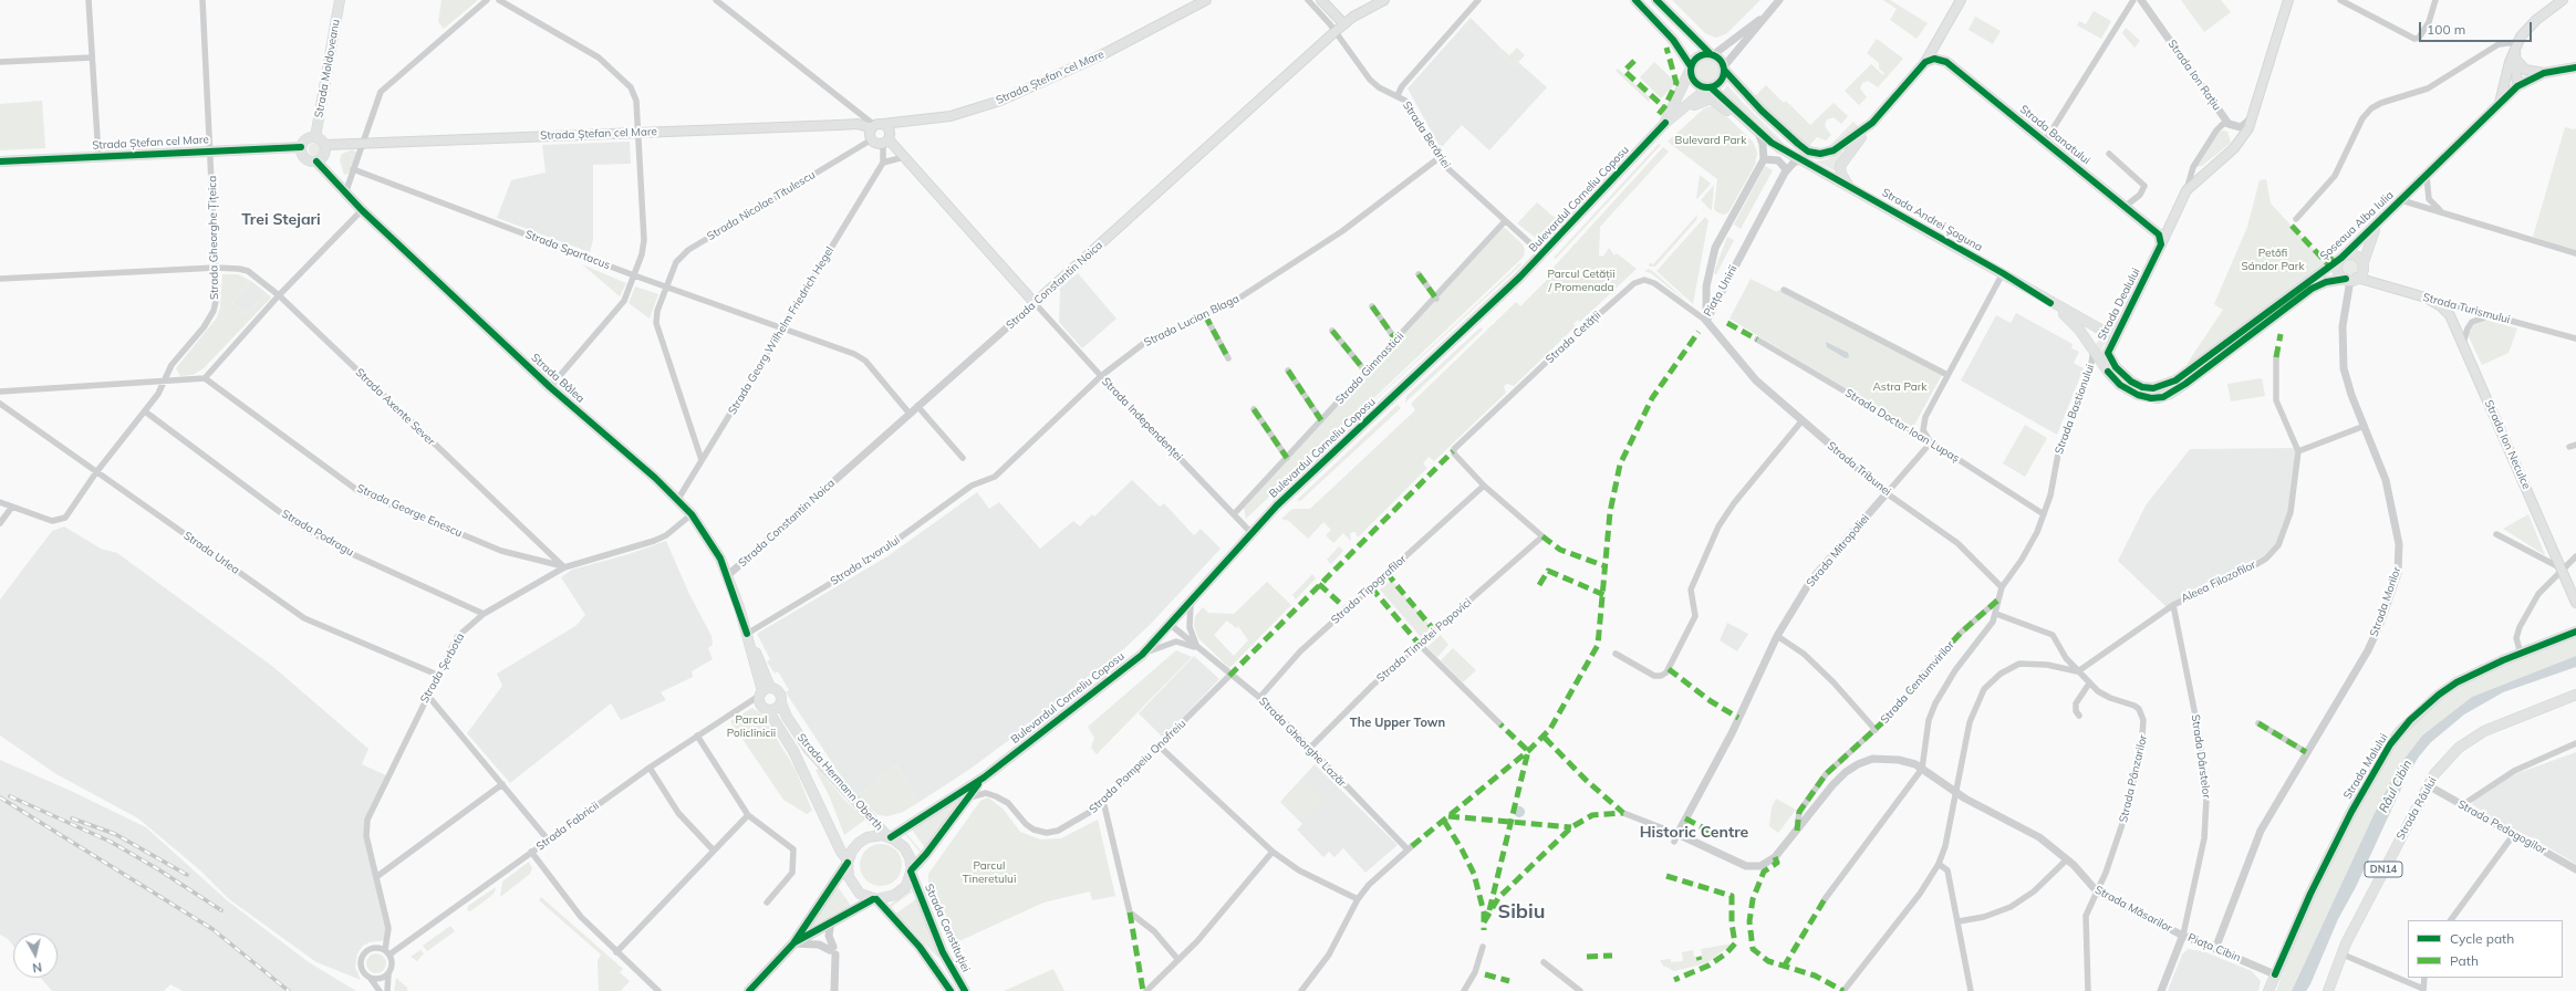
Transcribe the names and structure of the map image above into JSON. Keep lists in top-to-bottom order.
{
  "streets": {
    "main road": [
      "Strada Moldoveanu",
      "Strada Ștefan cel Mare",
      "Strada Banatului",
      "Bulevardul Corneliu Coposu",
      "Strada Andrei Șaguna",
      "Șoseaua Alba Iulia",
      "Strada Constantin Noica",
      "Strada Dealului",
      "Strada Turismului",
      "Strada Bâlea",
      "Strada Ion Neculce",
      "Strada Malului",
      "Strada Hermann Oberth",
      "Strada Râului",
      "DN14",
      "Strada Constituției"
    ],
    "street": [
      "Strada Ion Rațiu",
      "Strada Berăriei",
      "Strada Nicolae Titulescu",
      "Strada Gheorghe Țițeica",
      "Strada Spartacus",
      "Piața Unirii",
      "Strada Lucian Blaga",
      "Strada Georg Wilhelm Friedrich Hegel",
      "Strada Cetății",
      "Strada Gimnasticii",
      "Strada Axente Sever",
      "Strada Bastionului",
      "Strada Independenței",
      "Strada Doctor Ioan Lupaș",
      "Strada Tribunei",
      "Strada George Enescu",
      "Strada Podragu",
      "Strada Mitropoliei",
      "Strada Urlea",
      "Strada Izvorului",
      "Aleea Filozofilor",
      "Strada Tipografilor",
      "Strada Morilor",
      "Strada Timotei Popovici",
      "Strada Șerbota",
      "Strada Centumvirilor",
      "Strada Gheorghe Lazăr",
      "Strada Dârstelor",
      "Strada Pompeiu Onofreiu",
      "Strada Pânzarilor",
      "Strada Fabricii",
      "Strada Pedagogilor",
      "Strada Măsarilor",
      "Piața Cibin"
    ]
  },
  "crossings": [
    ["Strada Moldoveanu", "Strada Ștefan cel Mare"],
    ["Strada Moldoveanu", "Strada Bâlea"],
    ["Strada Ștefan cel Mare", "Strada Gheorghe Țițeica"],
    ["Strada Ștefan cel Mare", "Strada Bâlea"],
    ["Strada Berăriei", "Bulevardul Corneliu Coposu"],
    ["Strada Berăriei", "Strada Constantin Noica"],
    ["Strada Berăriei", "Strada Lucian Blaga"],
    ["Strada Berăriei", "Strada Gimnasticii"],
    ["Strada Banatului", "Strada Dealului"],
    ["Bulevardul Corneliu Coposu", "Strada Independenței"],
    ["Bulevardul Corneliu Coposu", "Strada Gheorghe Lazăr"],
    ["Bulevardul Corneliu Coposu", "Strada Pompeiu Onofreiu"],
    ["Bulevardul Corneliu Coposu", "Strada Hermann Oberth"],
    ["Bulevardul Corneliu Coposu", "Strada Constituției"],
    ["Strada Nicolae Titulescu", "Strada Spartacus"],
    ["Strada Nicolae Titulescu", "Strada Georg Wilhelm Friedrich Hegel"],
    ["Strada Andrei Șaguna", "Șoseaua Alba Iulia"],
    ["Strada Andrei Șaguna", "Piața Unirii"],
    ["Strada Andrei Șaguna", "Strada Dealului"],
    ["Strada Andrei Șaguna", "Strada Turismului"],
    ["Strada Andrei Șaguna", "Strada Bastionului"],
    ["Strada Andrei Șaguna", "Strada Morilor"],
    ["Șoseaua Alba Iulia", "Strada Dealului"],
    ["Șoseaua Alba Iulia", "Strada Turismului"],
    ["Șoseaua Alba Iulia", "Strada Morilor"],
    ["Strada Gheorghe Țițeica", "Strada Axente Sever"],
    ["Strada Gheorghe Țițeica", "Strada Podragu"],
    ["Strada Gheorghe Țițeica", "Strada Urlea"],
    ["Strada Spartacus", "Strada Constantin Noica"],
    ["Strada Spartacus", "Strada Georg Wilhelm Friedrich Hegel"],
    ["Strada Constantin Noica", "Strada Bâlea"],
    ["Strada Constantin Noica", "Strada Independenței"],
    ["Piața Unirii", "Strada Cetății"],
    ["Piața Unirii", "Strada Tribunei"],
    ["Strada Turismului", "Strada Ion Neculce"],
    ["Strada Turismului", "Strada Morilor"],
    ["Strada Lucian Blaga", "Strada Independenței"],
    ["Strada Lucian Blaga", "Strada Izvorului"],
    ["Strada Georg Wilhelm Friedrich Hegel", "Strada Bâlea"],
    ["Strada Cetății", "Strada Tribunei"],
    ["Strada Cetății", "Strada Tipografilor"],
    ["Strada Cetății", "Strada Timotei Popovici"],
    ["Strada Gimnasticii", "Strada Independenței"],
    ["Strada Bâlea", "Strada Izvorului"],
    ["Strada Bâlea", "Strada Șerbota"],
    ["Strada Axente Sever", "Strada George Enescu"],
    ["Strada Axente Sever", "Strada Șerbota"],
    ["Strada Bastionului", "Strada Doctor Ioan Lupaș"],
    ["Strada Bastionului", "Strada Tribunei"],
    ["Strada Doctor Ioan Lupaș", "Strada Mitropoliei"],
    ["Strada Tribunei", "Strada Mitropoliei"],
    ["Strada George Enescu", "Strada Șerbota"],
    ["Strada Podragu", "Strada Șerbota"],
    ["Strada Mitropoliei", "Strada Măsarilor"],
    ["Strada Urlea", "Strada Șerbota"],
    ["Aleea Filozofilor", "Strada Dârstelor"],
    ["Aleea Filozofilor", "Strada Pânzarilor"],
    ["Strada Tipografilor", "Strada Timotei Popovici"],
    ["Strada Tipografilor", "Strada Gheorghe Lazăr"],
    ["Strada Morilor", "Piața Cibin"],
    ["Strada Timotei Popovici", "Strada Gheorghe Lazăr"],
    ["Strada Șerbota", "Strada Fabricii"],
    ["Strada Centumvirilor", "Strada Măsarilor"],
    ["Strada Gheorghe Lazăr", "Strada Pompeiu Onofreiu"],
    ["Strada Dârstelor", "Strada Măsarilor"],
    ["Strada Dârstelor", "Piața Cibin"],
    ["Strada Malului", "Piața Cibin"],
    ["Strada Pânzarilor", "Strada Măsarilor"],
    ["Strada Hermann Oberth", "Strada Fabricii"],
    ["Strada Hermann Oberth", "Strada Constituției"],
    ["Strada Râului", "Strada Pedagogilor"],
    ["Strada Măsarilor", "Piața Cibin"]
  ],
  "districts": [
    "Trei Stejari",
    "The Upper Town",
    "Historic Centre",
    "Sibiu"
  ],
  "water": ["Râul Cibin"],
  "parks": [
    "Bulevard Park",
    "Petőfi Sándor Park",
    "Parcul Cetății / Promenada",
    "Astra Park",
    "Parcul Policlinicii",
    "Parcul Tineretului"
  ],
  "legend": ["Cycle path", "Path"],
  "scale_bar": "100 m",
  "north": "bottom"
}
